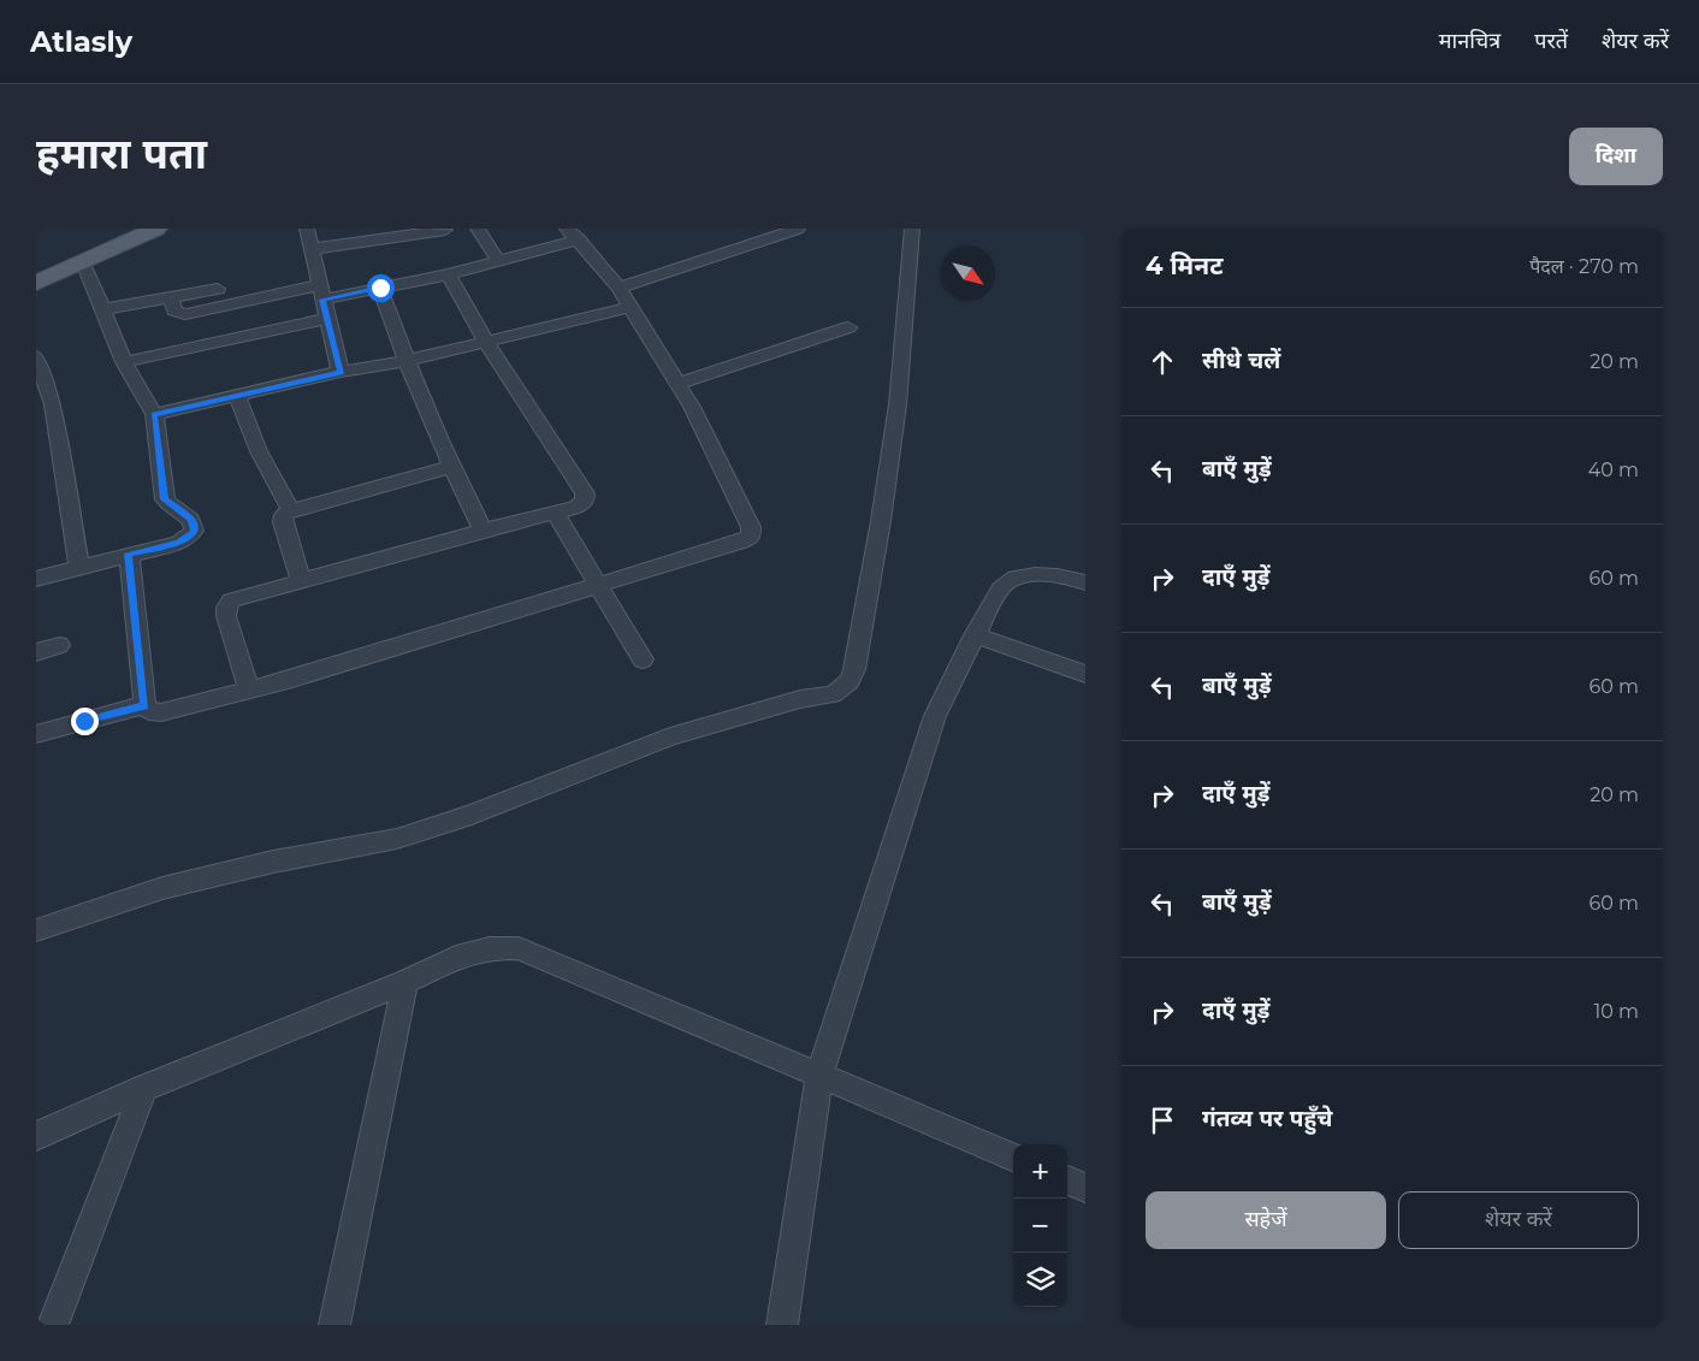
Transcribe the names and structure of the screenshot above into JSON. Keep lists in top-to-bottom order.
{
  "north": "bottom right",
  "page": {
    "header": "Atlasly",
    "nav": ["मानचित्र", "परतें", "शेयर करें"],
    "title": "हमारा पता",
    "buttons": [
      "दिशा",
      ["सहेजें", "शेयर करें"]
    ],
    "heading": ["4 मिनट", "पैदल · 270 m"],
    "list": [
      ["सीधे चलें", "20 m"],
      ["बाएँ मुड़ें", "40 m"],
      ["दाएँ मुड़ें", "60 m"],
      ["बाएँ मुड़ें", "60 m"],
      ["दाएँ मुड़ें", "20 m"],
      ["बाएँ मुड़ें", "60 m"],
      ["दाएँ मुड़ें", "10 m"],
      "गंतव्य पर पहुँचे"
    ],
    "map_buttons": ["+", "−"]
  }
}
